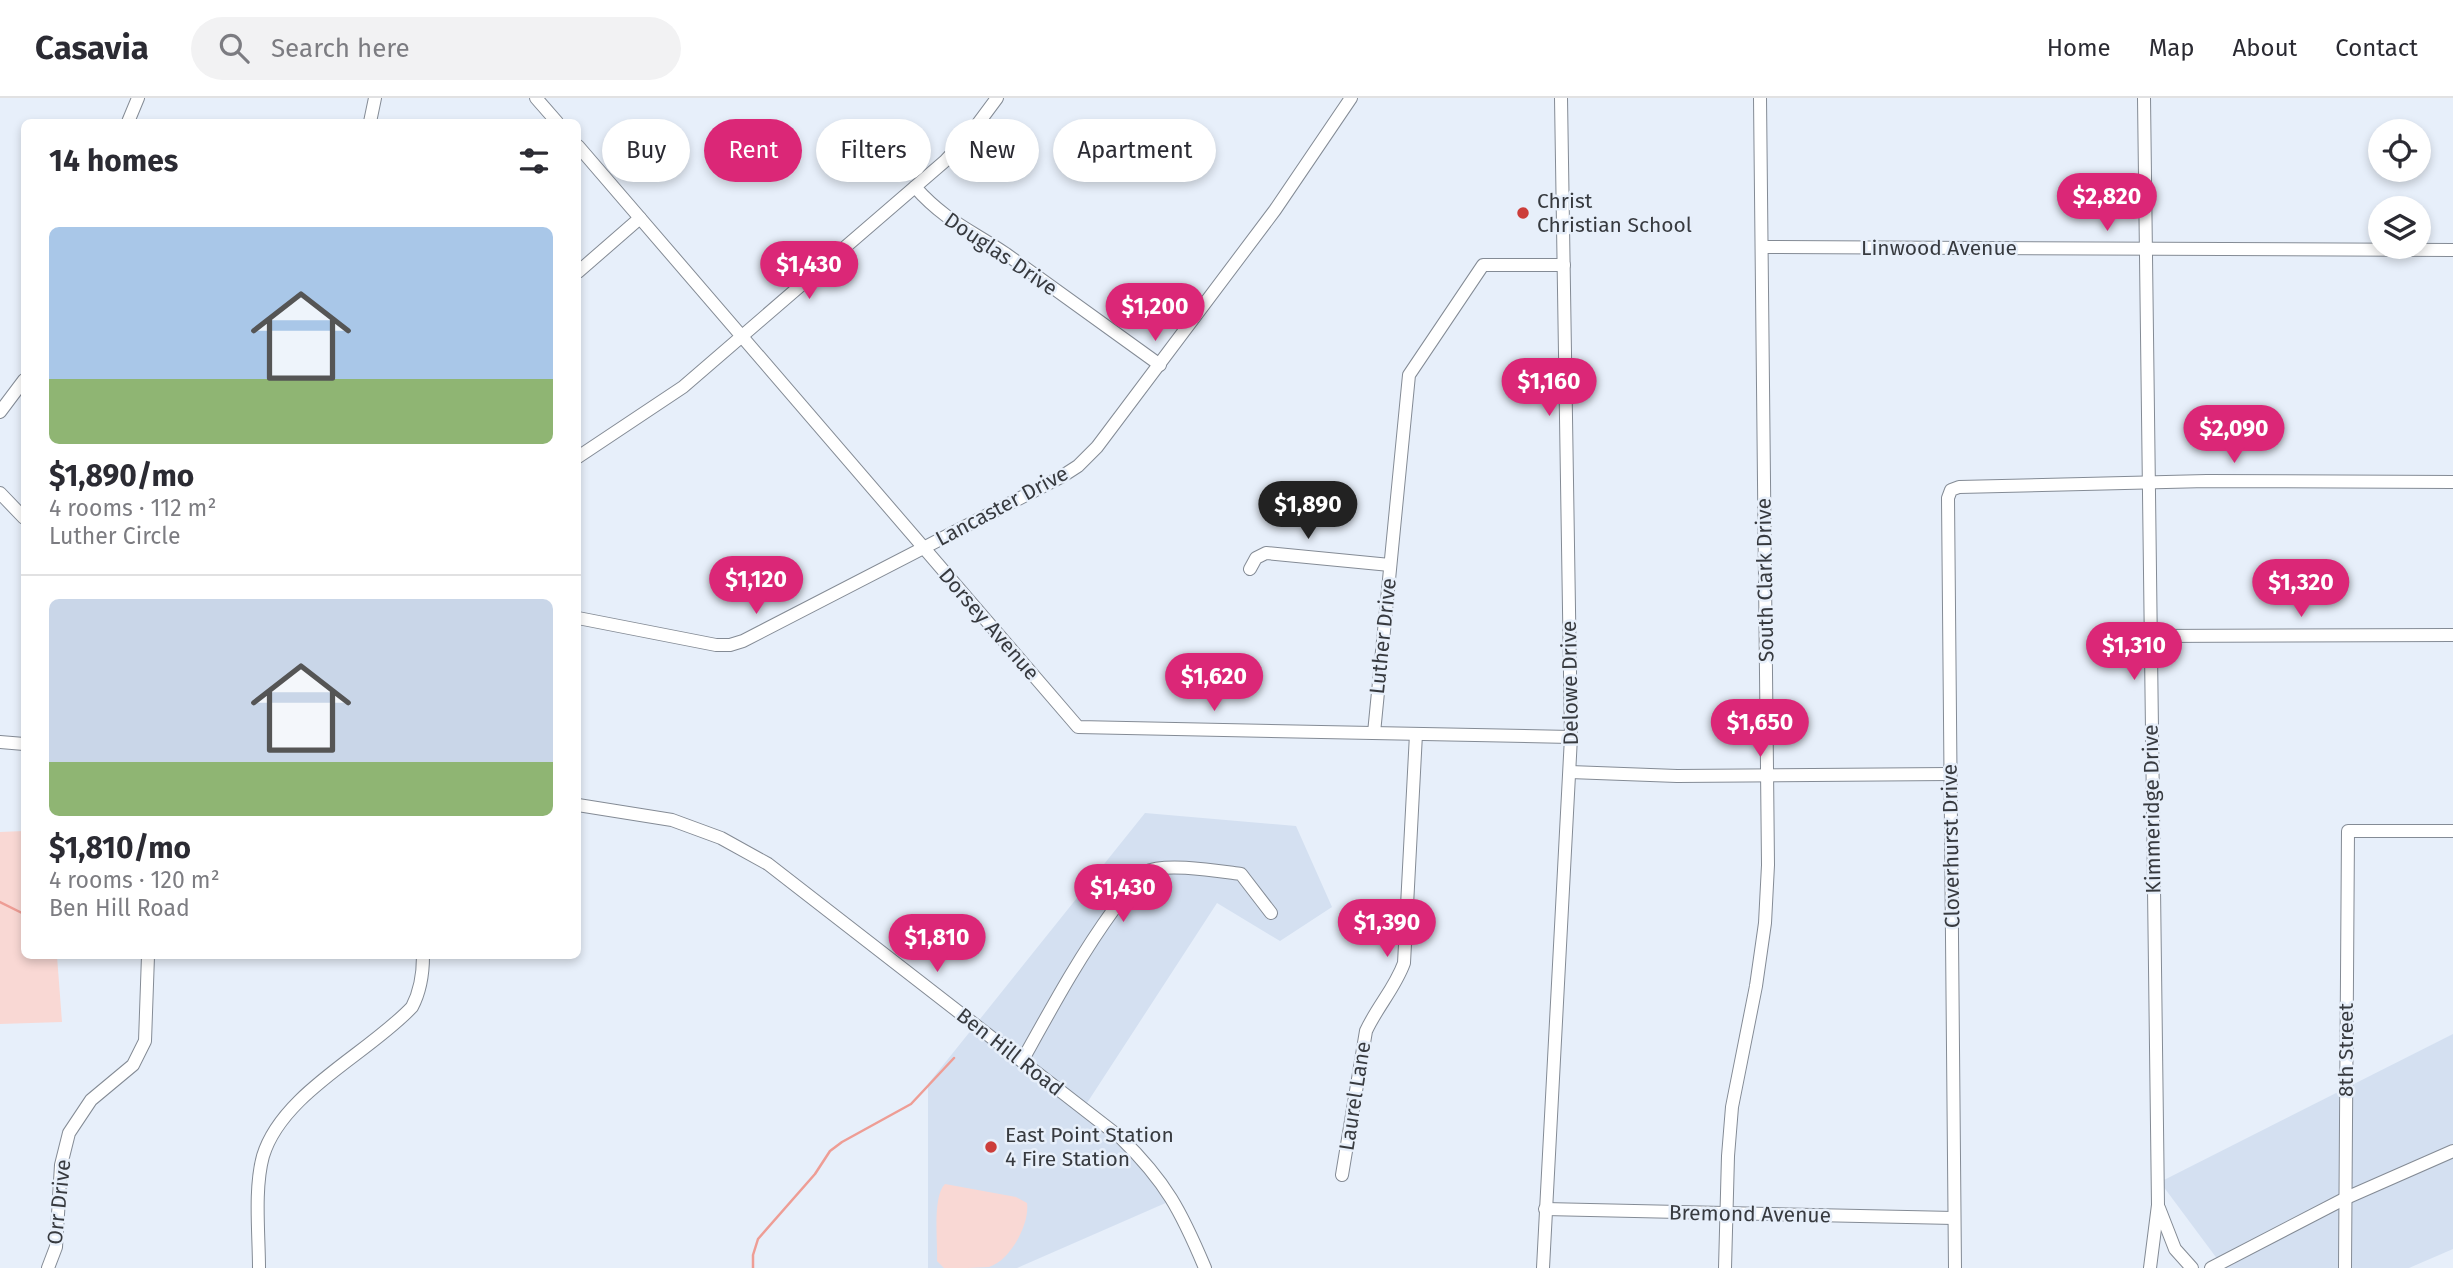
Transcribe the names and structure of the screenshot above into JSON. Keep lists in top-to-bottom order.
{
  "streets": {
    "street": [
      "Linwood Avenue",
      "Douglas Drive",
      "Lancaster Drive",
      "South Clark Drive",
      "Dorsey Avenue",
      "Luther Drive",
      "Delowe Drive",
      "Kimmeridge Drive",
      "Cloverhurst Drive",
      "8th Street",
      "Ben Hill Road",
      "Laurel Lane",
      "Orr Drive",
      "Bremond Avenue"
    ]
  },
  "crossings": [
    ["Linwood Avenue", "South Clark Drive"],
    ["Linwood Avenue", "Kimmeridge Drive"],
    ["Douglas Drive", "Lancaster Drive"],
    ["Lancaster Drive", "Dorsey Avenue"],
    ["South Clark Drive", "Bremond Avenue"],
    ["Dorsey Avenue", "Luther Drive"],
    ["Dorsey Avenue", "Delowe Drive"],
    ["Dorsey Avenue", "Laurel Lane"],
    ["Luther Drive", "Delowe Drive"],
    ["Delowe Drive", "Bremond Avenue"],
    ["Kimmeridge Drive", "Cloverhurst Drive"],
    ["Cloverhurst Drive", "Bremond Avenue"]
  ],
  "places": ["Christ Christian School", "East Point Station 4 Fire Station"],
  "page": {
    "header": "Casavia",
    "search": "Search here",
    "nav": [
      "Home",
      "Map",
      "About",
      "Contact"
    ],
    "chip": [
      "Buy",
      "Rent",
      "Filters",
      "New",
      "Apartment"
    ],
    "heading": "14 homes",
    "price": [
      "$2,820",
      "$1,430",
      "$1,200",
      "$1,160",
      "$2,090",
      "$1,890",
      "$1,120",
      "$1,320",
      "$1,310",
      "$1,620",
      "$1,650",
      "$1,430",
      "$1,390",
      "$1,810"
    ],
    "list": [
      {
        "name": "$1,890/mo",
        "note": "4 rooms · 112 m² · Luther Circle"
      },
      {
        "name": "$1,810/mo",
        "note": "4 rooms · 120 m² · Ben Hill Road"
      }
    ]
  }
}
